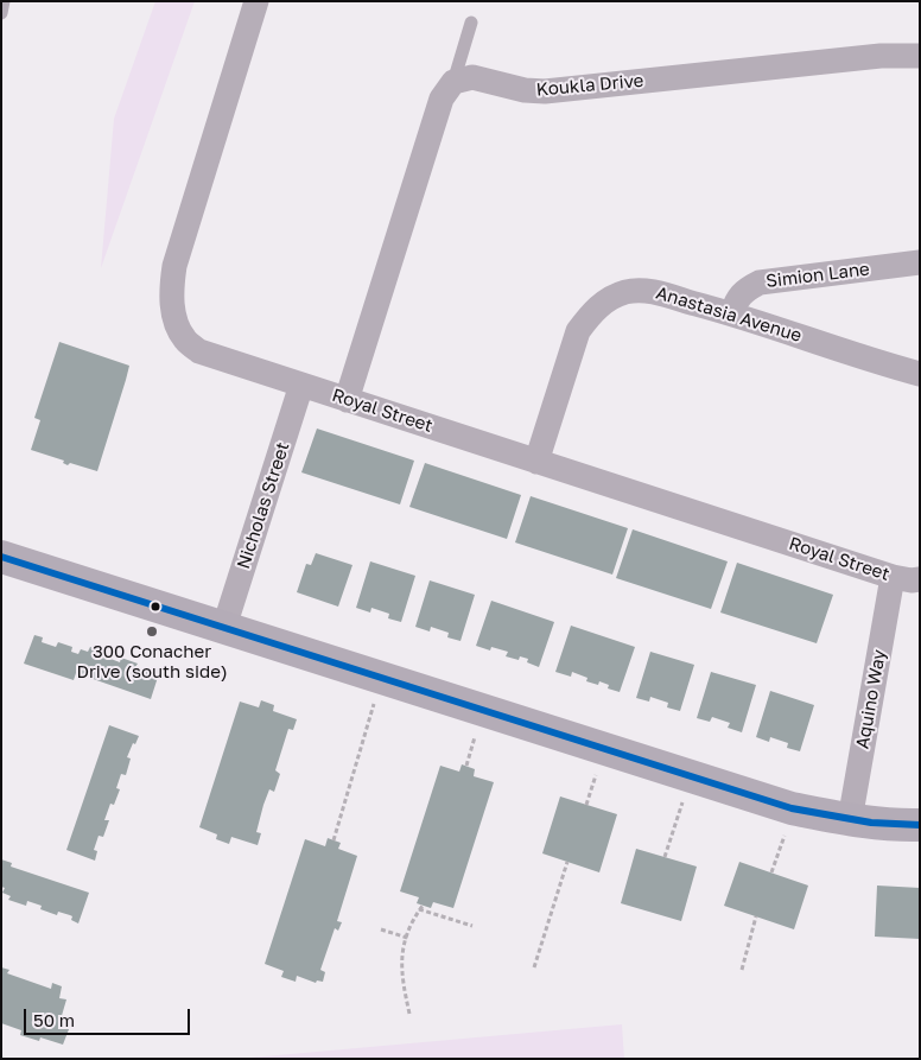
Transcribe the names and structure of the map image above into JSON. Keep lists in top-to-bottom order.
{
  "streets": {
    "street": [
      "Koukla Drive",
      "Simion Lane",
      "Anastasia Avenue",
      "Royal Street",
      "Nicholas Street",
      "Aquino Way"
    ]
  },
  "crossings": [
    ["Simion Lane", "Anastasia Avenue"],
    ["Anastasia Avenue", "Royal Street"],
    ["Royal Street", "Nicholas Street"],
    ["Royal Street", "Aquino Way"]
  ],
  "places": ["300 Conacher Drive (south side)"],
  "scale_bar": "50 m"
}
